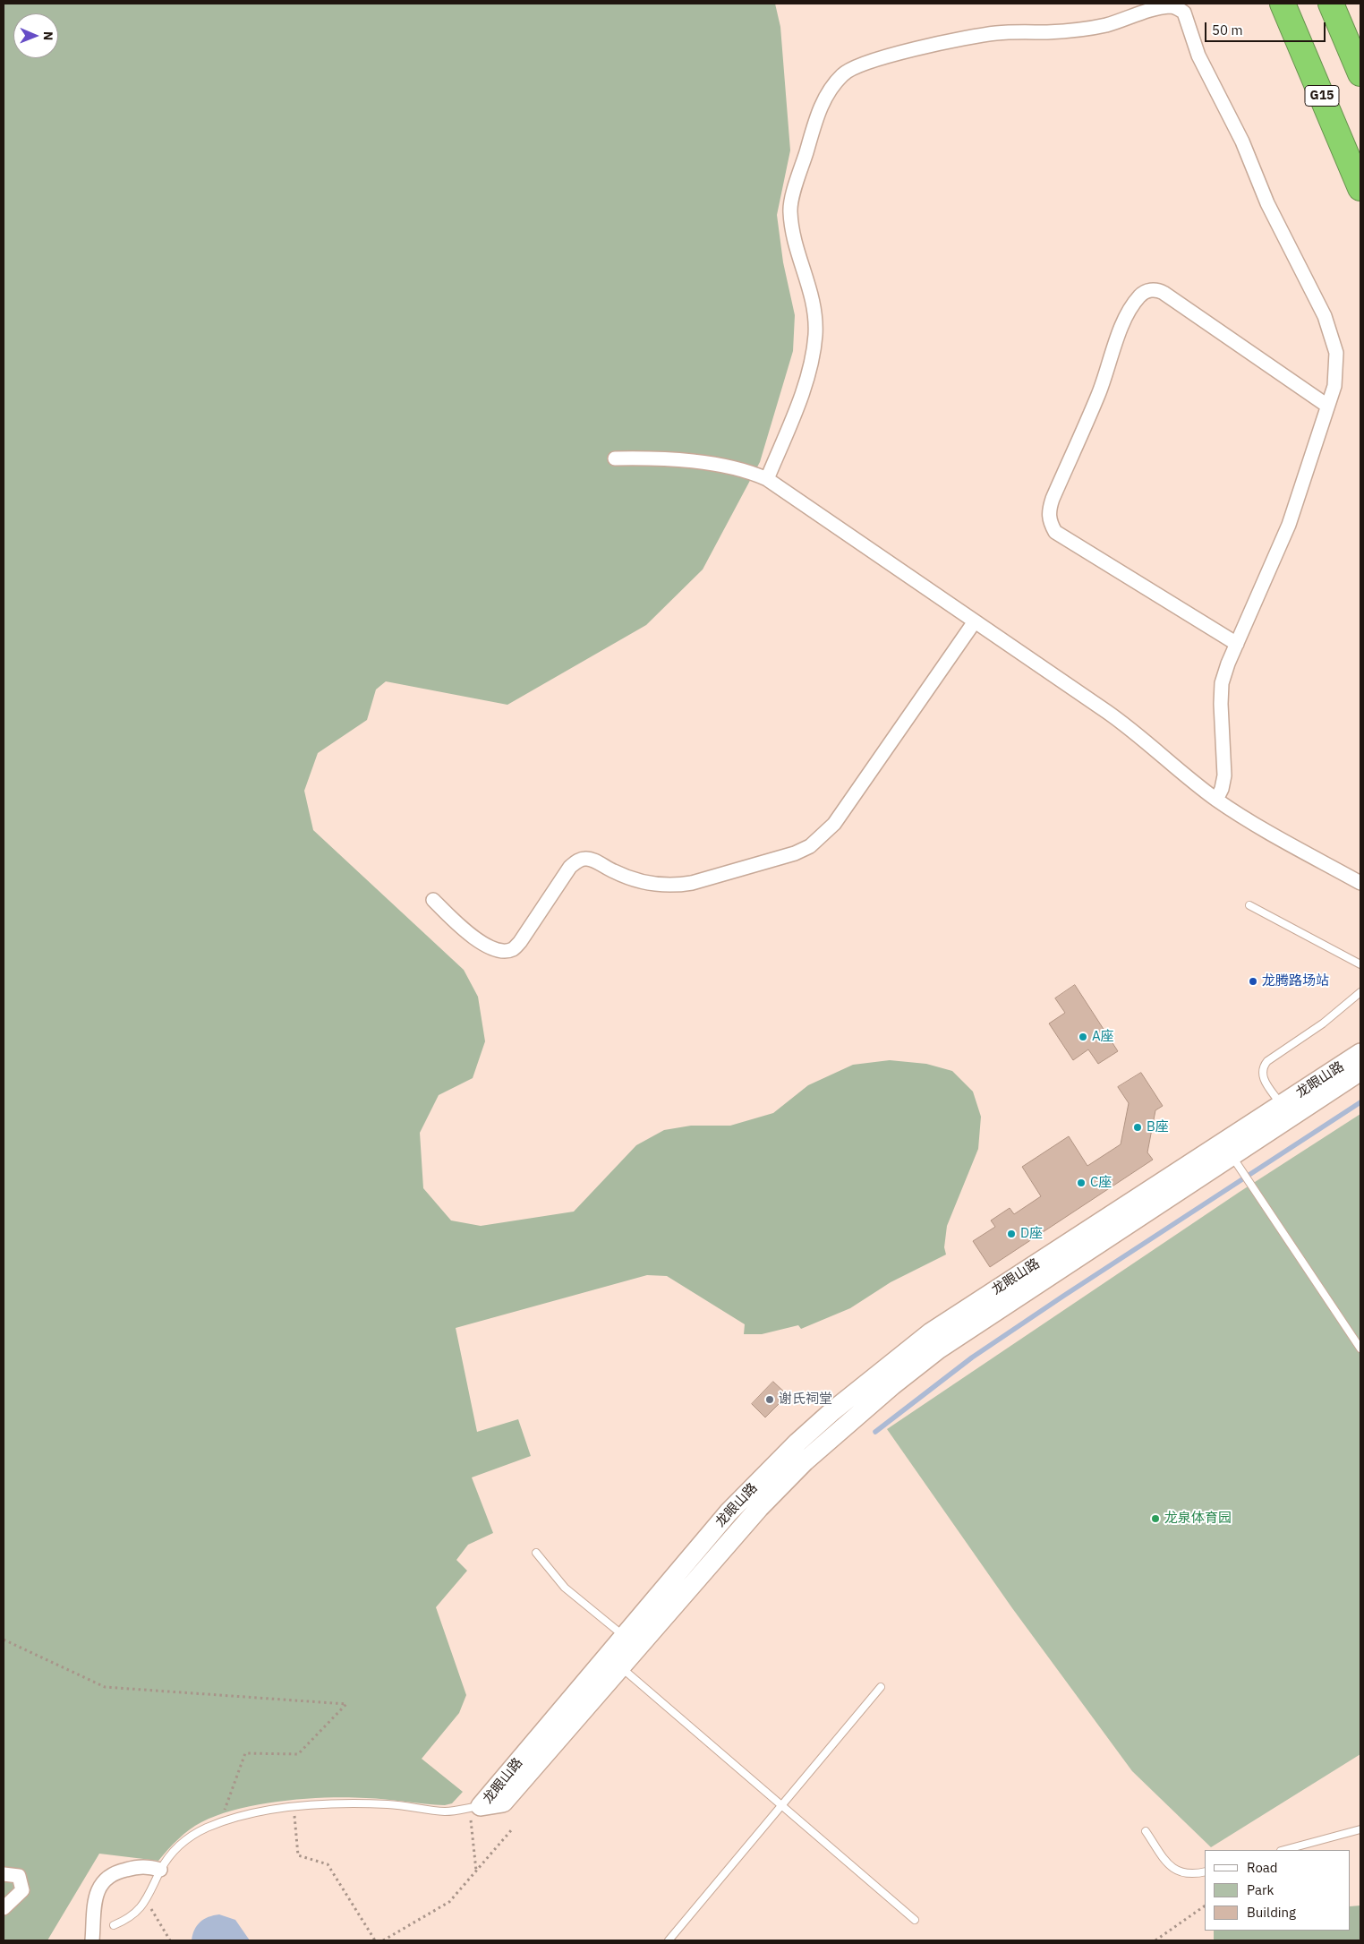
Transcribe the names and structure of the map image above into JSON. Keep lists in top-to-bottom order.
{
  "streets": {
    "highway": ["G15"],
    "street": ["龙眼山路"]
  },
  "places": [
    "龙腾路场站",
    "A座",
    "B座",
    "C座",
    "D座",
    "谢氏祠堂",
    "龙泉体育园"
  ],
  "legend": ["Road", "Park", "Building"],
  "scale_bar": "50 m",
  "north": "right"
}
